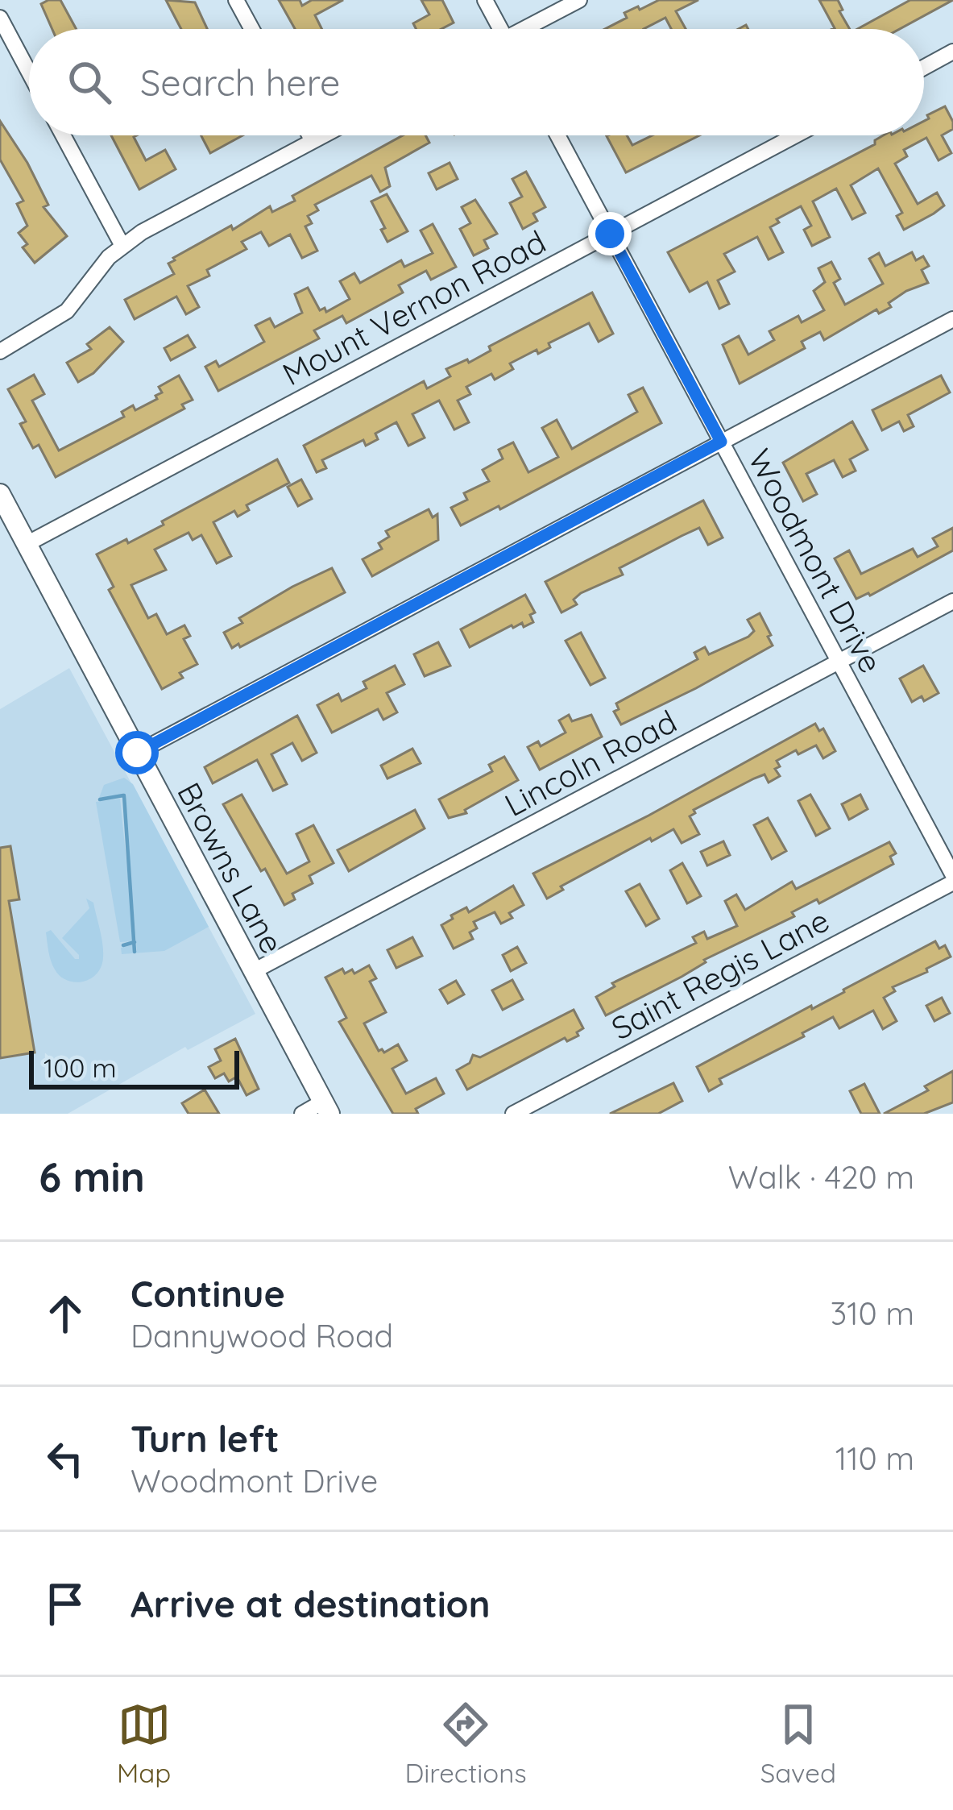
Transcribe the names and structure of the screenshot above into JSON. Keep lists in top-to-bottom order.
{
  "streets": {
    "street": [
      "Mount Vernon Road",
      "Woodmont Drive",
      "Lincoln Road",
      "Browns Lane",
      "Saint Regis Lane"
    ]
  },
  "crossings": [
    ["Mount Vernon Road", "Woodmont Drive"],
    ["Mount Vernon Road", "Browns Lane"],
    ["Woodmont Drive", "Lincoln Road"],
    ["Lincoln Road", "Browns Lane"]
  ],
  "scale_bar": "100 m",
  "page": {
    "search": "Search here",
    "scale": "100 m",
    "heading": ["6 min", "Walk · 420 m"],
    "list": [
      ["Continue", "Dannywood Road", "310 m"],
      ["Turn left", "Woodmont Drive", "110 m"],
      "Arrive at destination"
    ],
    "nav": ["Map", "Directions", "Saved"]
  }
}
